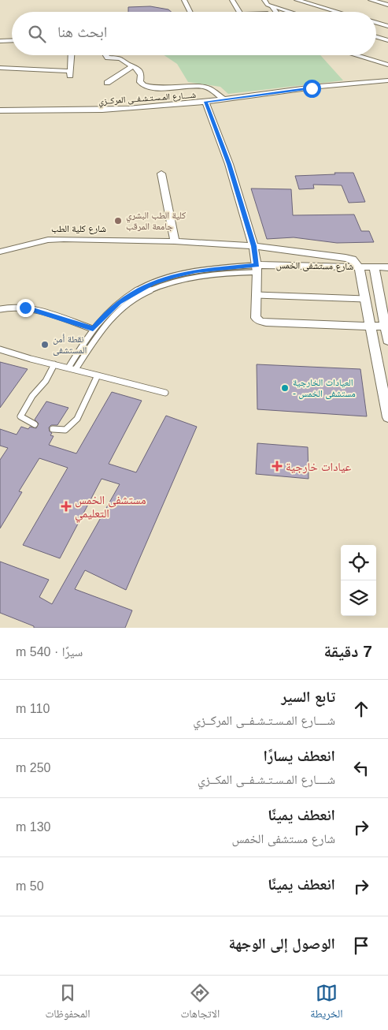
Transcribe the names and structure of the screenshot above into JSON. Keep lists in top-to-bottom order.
{
  "streets": {
    "street": ["شــــارع المـسـتـشـفــى المركــزي", "شارع كلية الطب", "شارع مستشفى الخمس"]
  },
  "crossings": [
    ["شارع كلية الطب", "شارع مستشفى الخمس"]
  ],
  "places": {
    "other": ["كلية الطب البشري جامعة المرقب", "نقطة أمن المستشفى", "العيادات الخارجية - مستشفى الخمس"],
    "health": ["عيادات خارجية", "مستشفى الخمس التعليمي"]
  },
  "page": {
    "search": "ابحث هنا",
    "heading": ["7 دقيقة", "سيرًا · 540 m"],
    "list": [
      ["تابع السير", "شــــارع المـسـتـشـفــى المركــزي", "110 m"],
      ["انعطف يسارًا", "شــــارع المـسـتـشـفــى المكــزي", "250 m"],
      ["انعطف يمينًا", "شارع مستشفى الخمس", "130 m"],
      ["انعطف يمينًا", "50 m"],
      "الوصول إلى الوجهة"
    ],
    "nav": ["الخريطة", "الاتجاهات", "المحفوظات"]
  }
}
